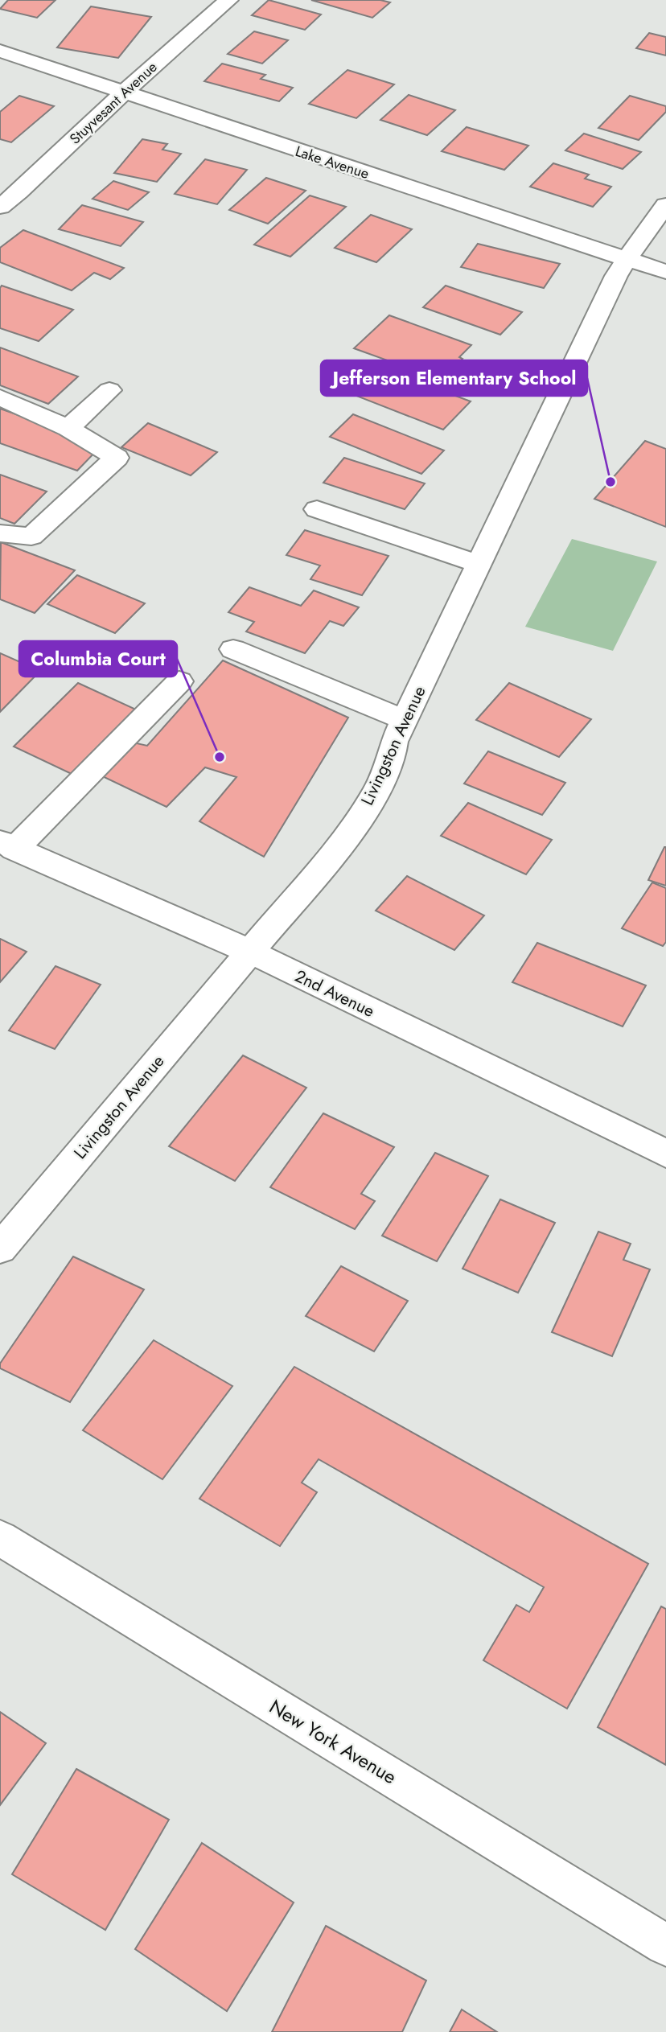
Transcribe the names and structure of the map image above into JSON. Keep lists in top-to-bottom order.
{
  "streets": {
    "street": [
      "Stuyvesant Avenue",
      "Lake Avenue",
      "Livingston Avenue",
      "2nd Avenue",
      "New York Avenue"
    ]
  },
  "crossings": [
    ["Stuyvesant Avenue", "Lake Avenue"],
    ["Lake Avenue", "Livingston Avenue"],
    ["Livingston Avenue", "2nd Avenue"]
  ],
  "places": ["Jefferson Elementary School", "Columbia Court"]
}
